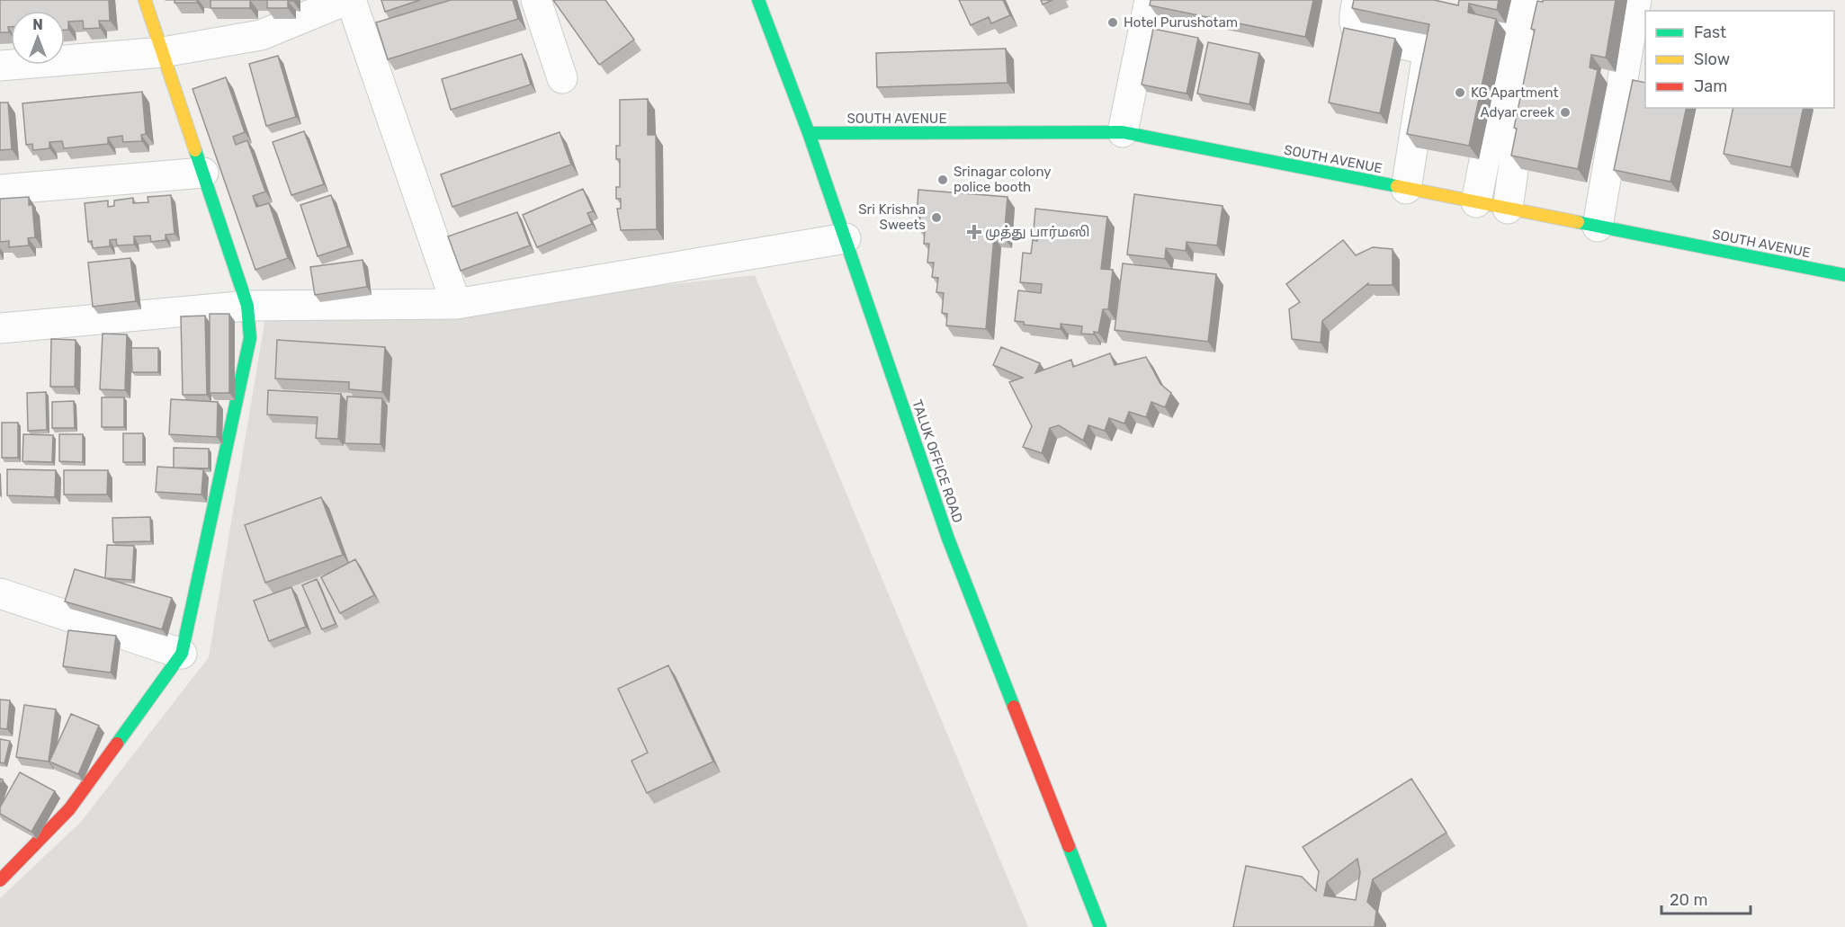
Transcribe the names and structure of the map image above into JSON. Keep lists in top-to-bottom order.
{
  "streets": {
    "street": ["SOUTH AVENUE", "TALUK OFFICE ROAD"]
  },
  "crossings": [
    ["SOUTH AVENUE", "TALUK OFFICE ROAD"]
  ],
  "places": {
    "other": [
      "Hotel Purushotam",
      "KG Apartment",
      "Adyar creek",
      "Srinagar colony police booth",
      "Sri Krishna Sweets"
    ],
    "health": ["முத்து பார்மஸி"]
  },
  "legend": ["Fast", "Slow", "Jam"],
  "scale_bar": "20 m",
  "north": "top"
}
